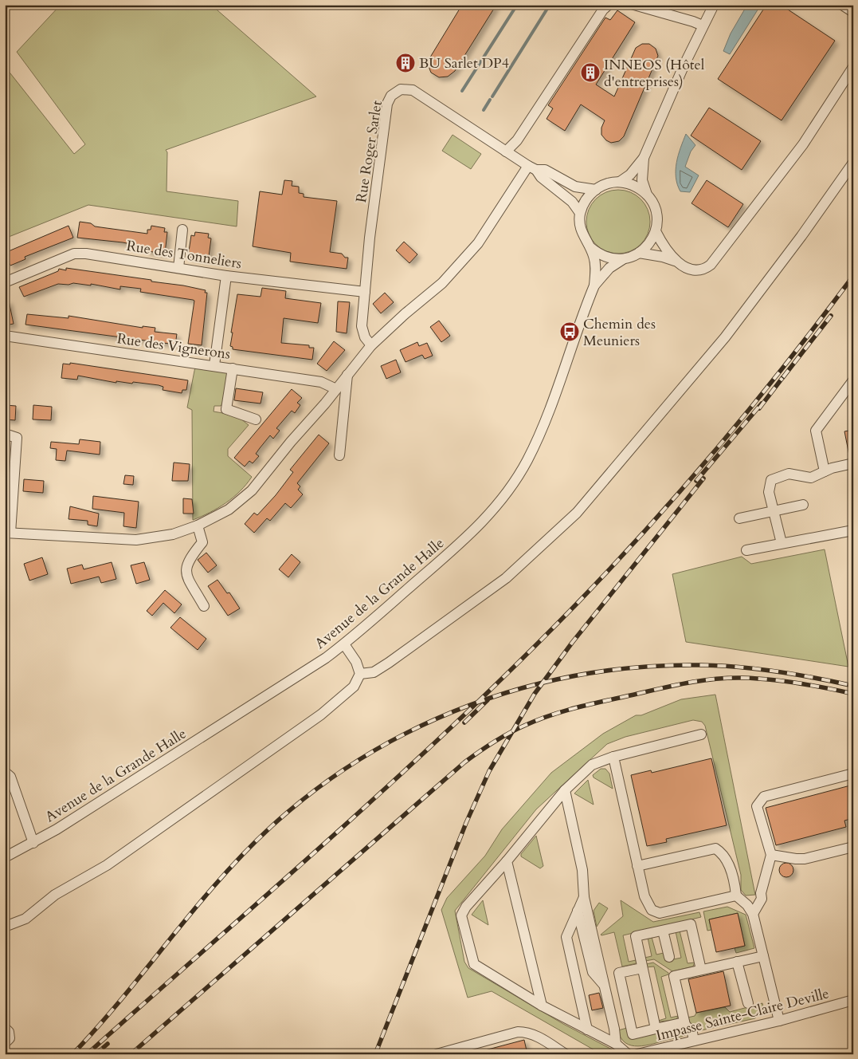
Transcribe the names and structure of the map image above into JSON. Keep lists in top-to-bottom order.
{
  "streets": {
    "street": [
      "Rue Roger Sarlet",
      "Rue des Tonneliers",
      "Rue des Vignerons",
      "Avenue de la Grande Halle",
      "Impasse Sainte-Claire Deville"
    ]
  },
  "crossings": [
    ["Rue Roger Sarlet", "Rue des Tonneliers"]
  ],
  "places": {
    "building": ["BU Sarlet DP4", "INNEOS (Hôtel d'entreprises)"],
    "bus stop": ["Chemin des Meuniers"]
  }
}
